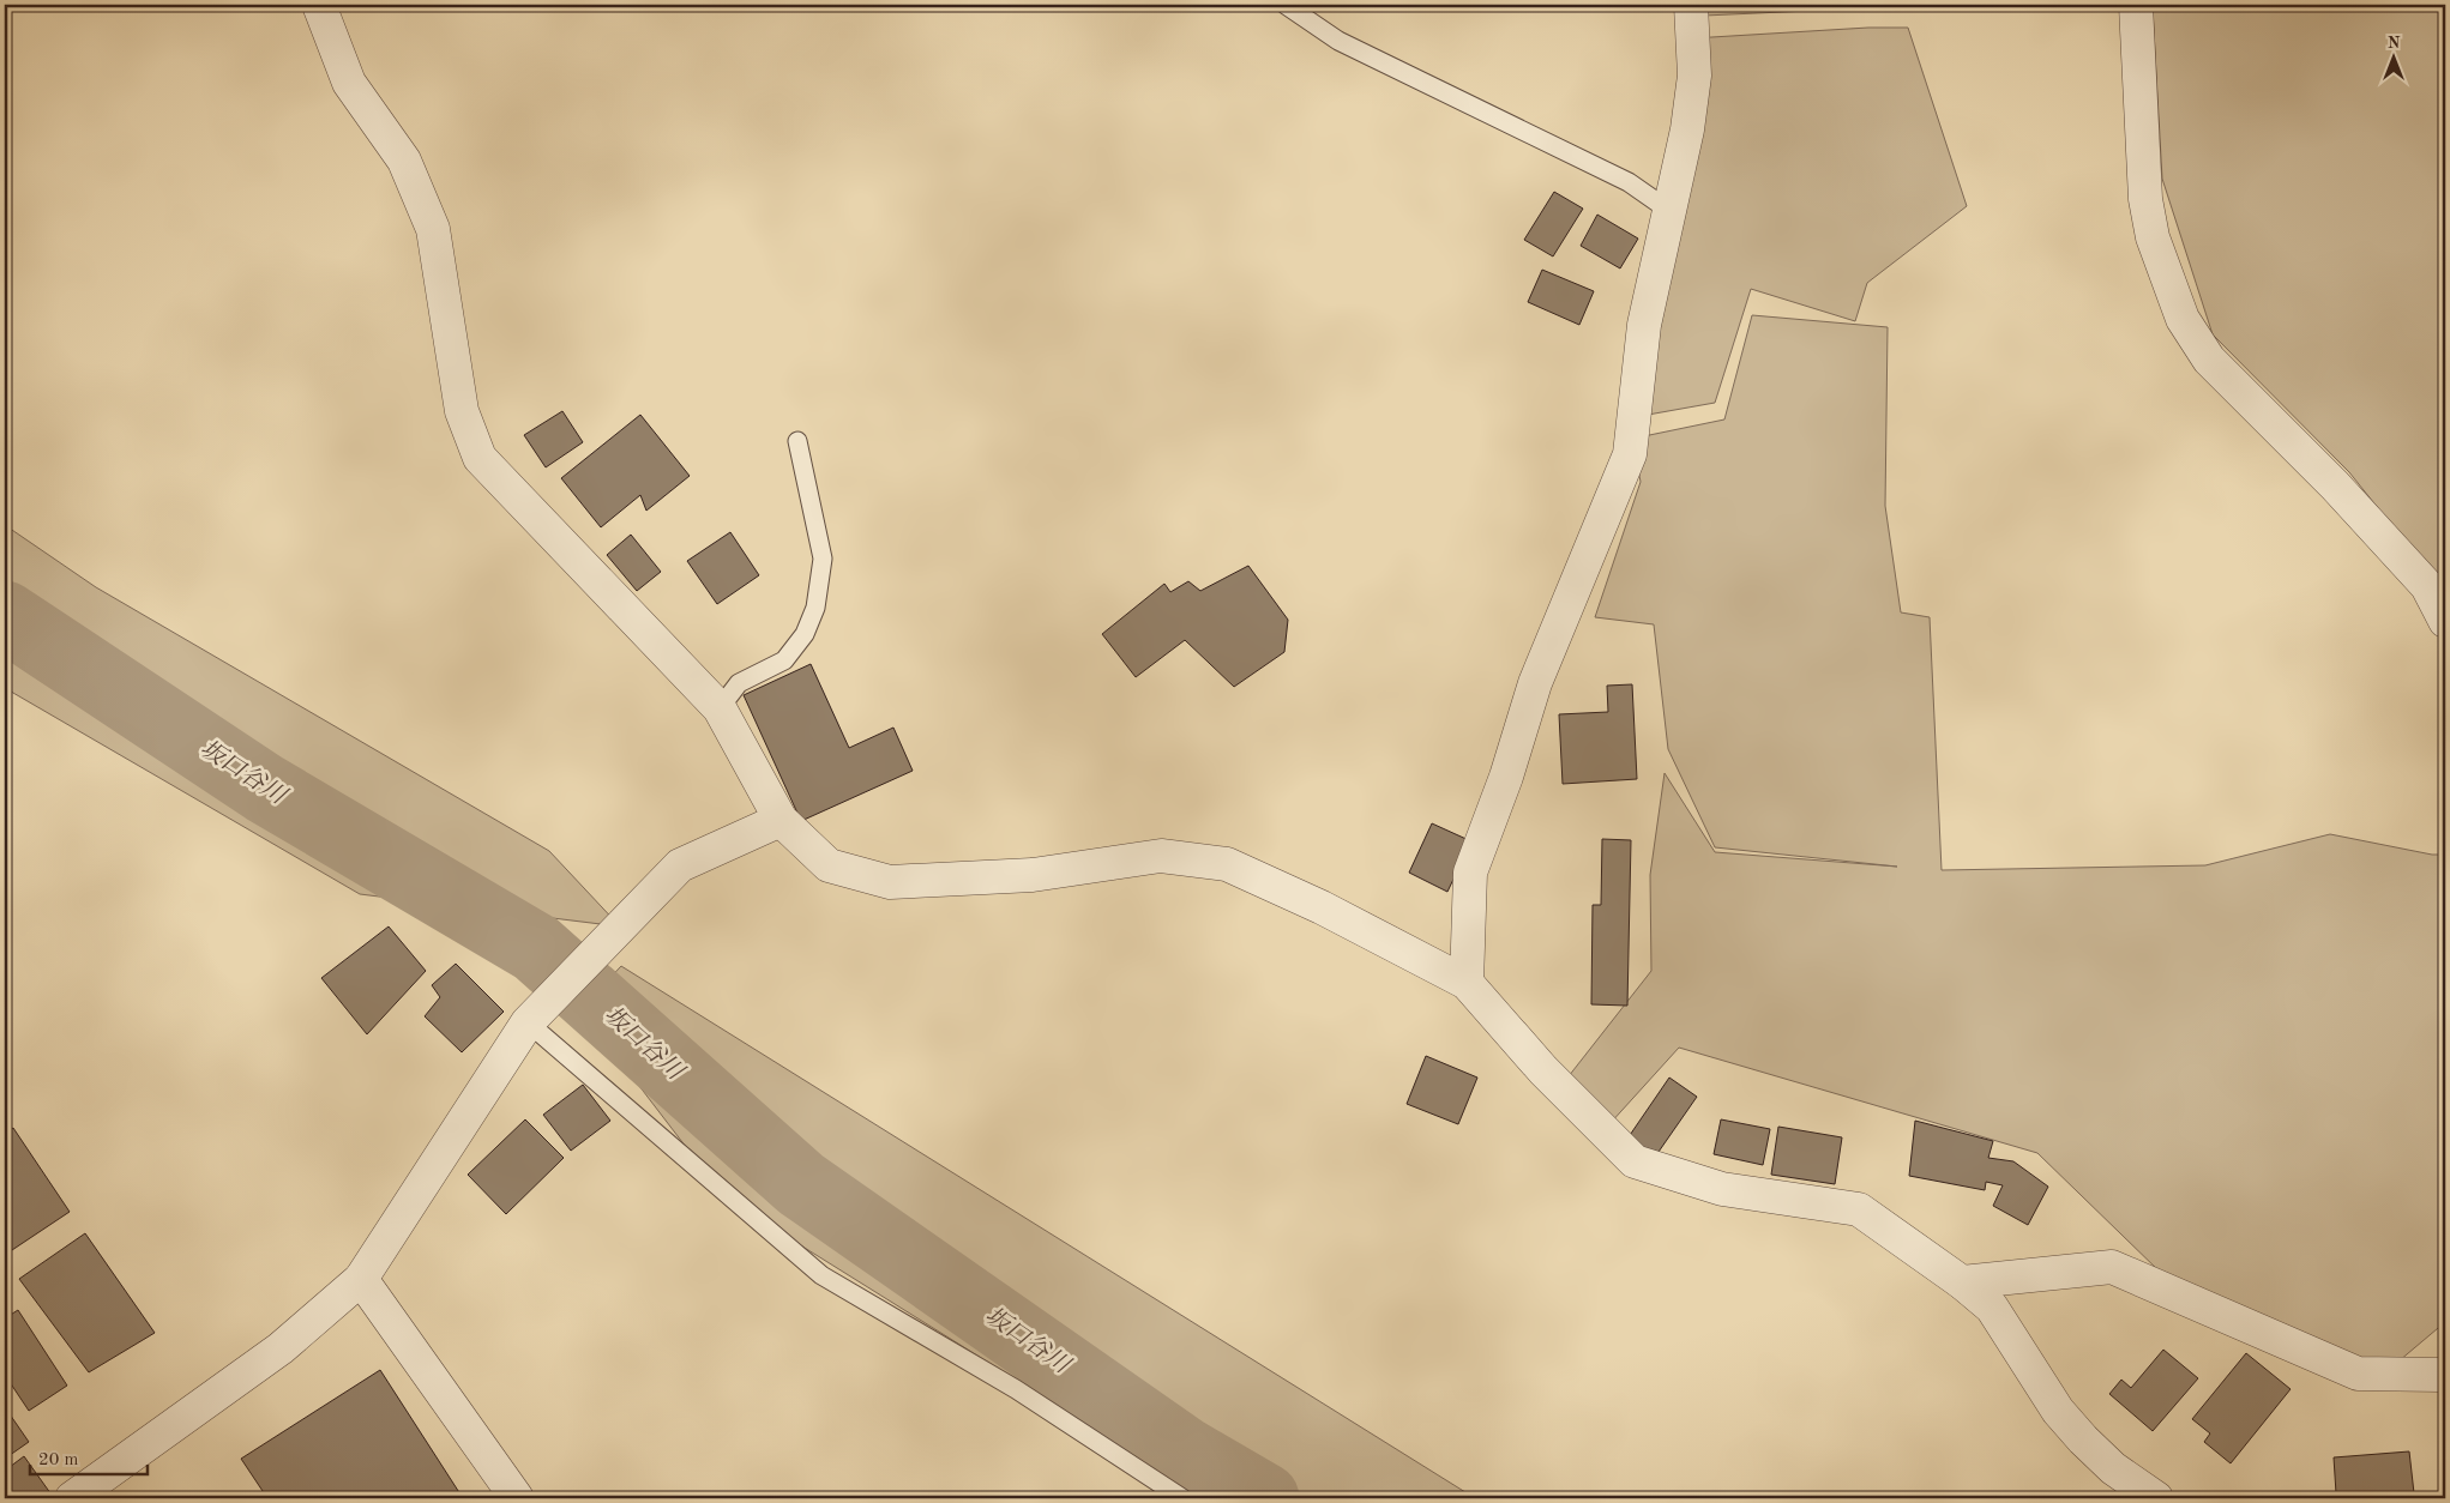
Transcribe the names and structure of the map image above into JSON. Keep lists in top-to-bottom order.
{
  "water": ["坂口谷川"],
  "scale_bar": "20 m",
  "north": "top"
}
